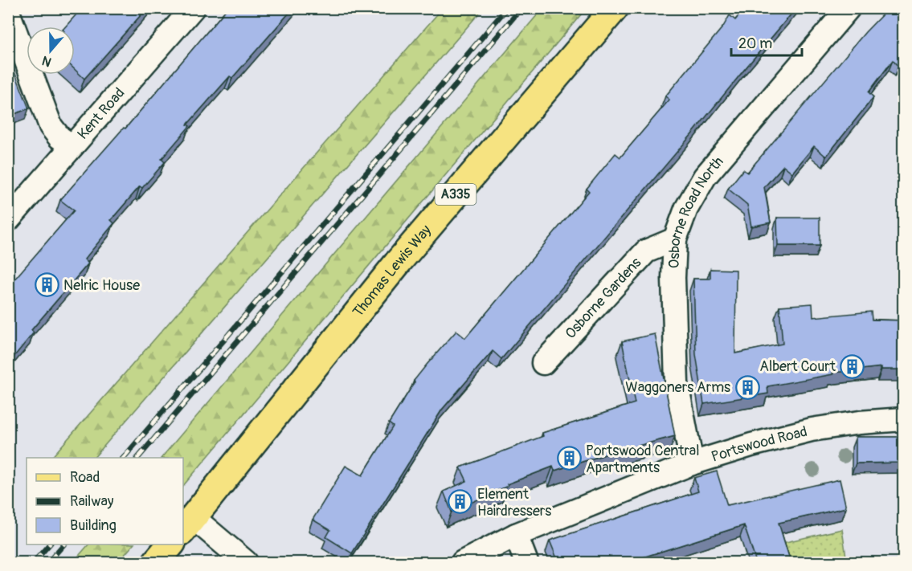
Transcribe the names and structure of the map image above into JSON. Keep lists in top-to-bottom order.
{
  "streets": {
    "main road": ["A335", "Thomas Lewis Way"],
    "street": [
      "Kent Road",
      "Osborne Road North",
      "Osborne Gardens",
      "Portswood Road"
    ]
  },
  "crossings": [
    ["Osborne Road North", "Osborne Gardens"],
    ["Osborne Road North", "Portswood Road"]
  ],
  "places": {
    "building": [
      "Nelric House",
      "Albert Court",
      "Waggoners Arms",
      "Portswood Central Apartments",
      "Element Hairdressers"
    ]
  },
  "legend": ["Road", "Railway", "Building"],
  "scale_bar": "20 m",
  "north": "bottom"
}
